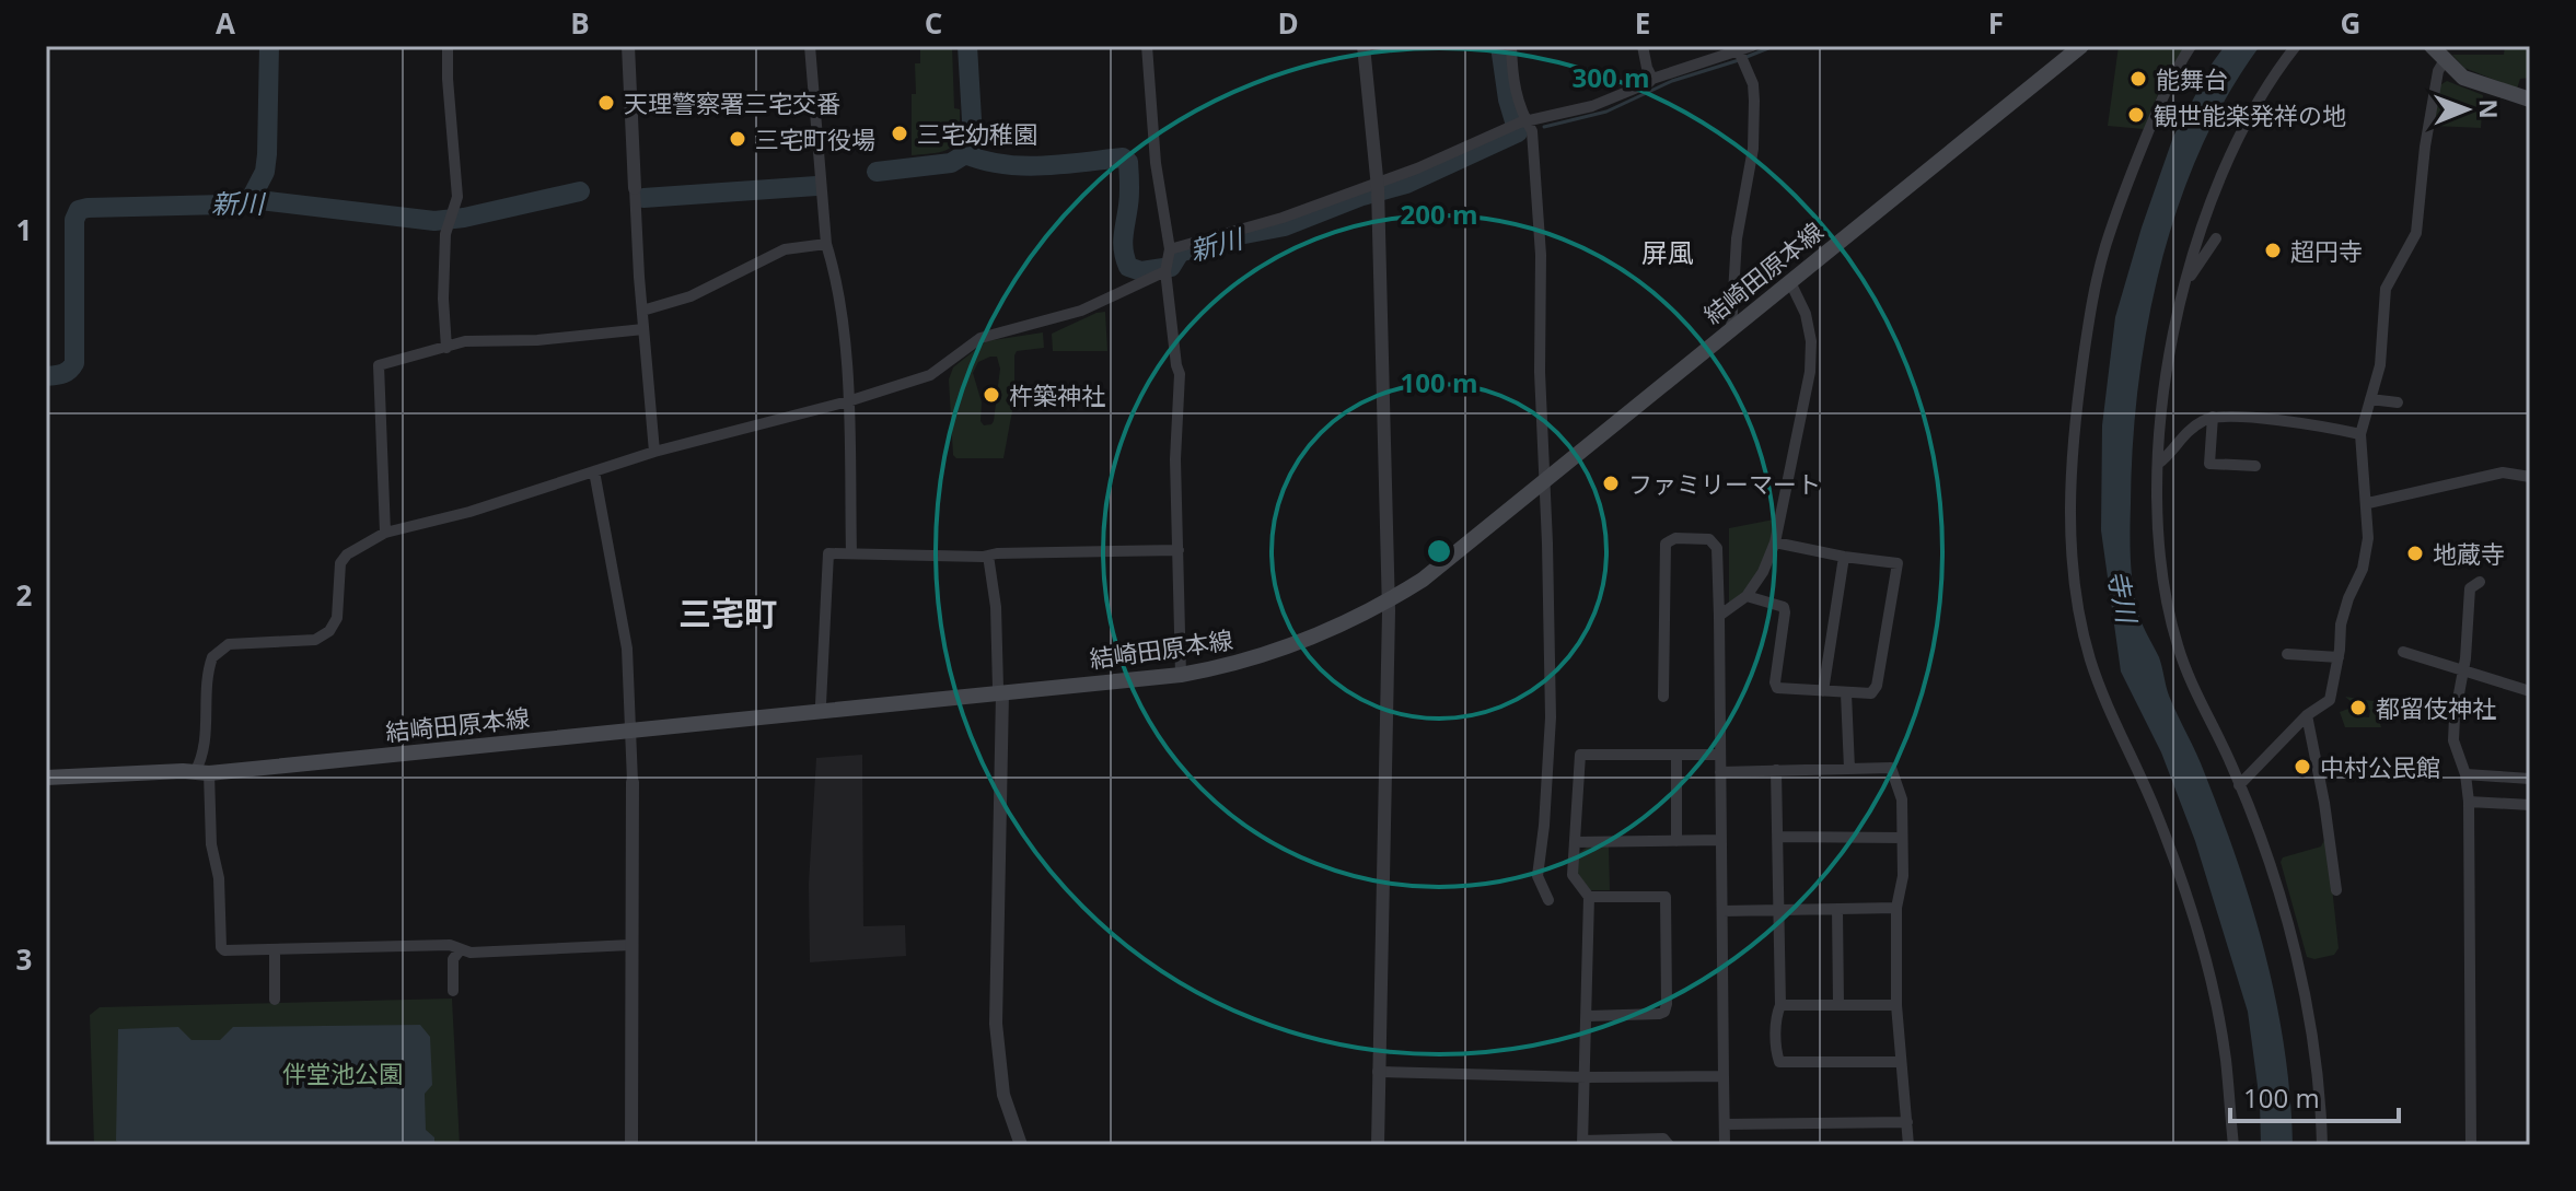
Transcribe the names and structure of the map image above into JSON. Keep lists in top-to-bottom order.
{
  "streets": {
    "main road": ["結崎田原本線"]
  },
  "districts": ["屏風", "三宅町"],
  "water": ["新川", "寺川"],
  "parks": ["伴堂池公園"],
  "places": [
    "能舞台",
    "天理警察署三宅交番",
    "観世能楽発祥の地",
    "三宅幼稚園",
    "三宅町役場",
    "超円寺",
    "杵築神社",
    "ファミリーマート",
    "地蔵寺",
    "都留伎神社",
    "中村公民館"
  ],
  "scale_bar": "100 m",
  "north": "right",
  "grid": {
    "columns": [
      "A",
      "B",
      "C",
      "D",
      "E",
      "F",
      "G"
    ],
    "rows": ["1", "2", "3"]
  },
  "rings": ["300 m", "200 m", "100 m"]
}
